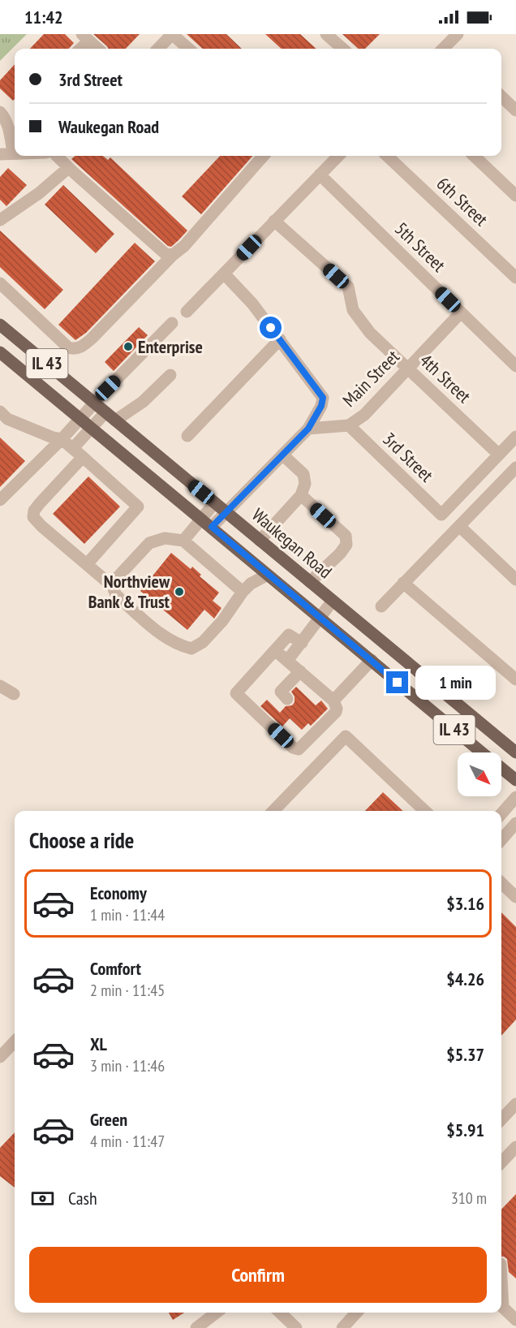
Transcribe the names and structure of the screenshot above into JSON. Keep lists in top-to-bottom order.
{
  "streets": {
    "main road": ["IL 43", "Waukegan Road"],
    "street": [
      "6th Street",
      "5th Street",
      "Main Street",
      "4th Street",
      "3rd Street"
    ]
  },
  "crossings": [
    ["5th Street", "Main Street"],
    ["Main Street", "4th Street"],
    ["Main Street", "3rd Street"],
    ["4th Street", "3rd Street"]
  ],
  "places": ["Enterprise", "Northview Bank & Trust"],
  "north": "bottom right",
  "page": {
    "status": "11:42",
    "banner": ["3rd Street", "Waukegan Road"],
    "bubble": "1 min",
    "heading": "Choose a ride",
    "list": [
      {
        "name": "Economy",
        "note": "1 min · 11:44",
        "value": "$3.16"
      },
      {
        "name": "Comfort",
        "note": "2 min · 11:45",
        "value": "$4.26"
      },
      {
        "name": "XL",
        "note": "3 min · 11:46",
        "value": "$5.37"
      },
      {
        "name": "Green",
        "note": "4 min · 11:47",
        "value": "$5.91"
      }
    ],
    "pay": ["Cash", "310 m"],
    "buttons": "Confirm"
  }
}
